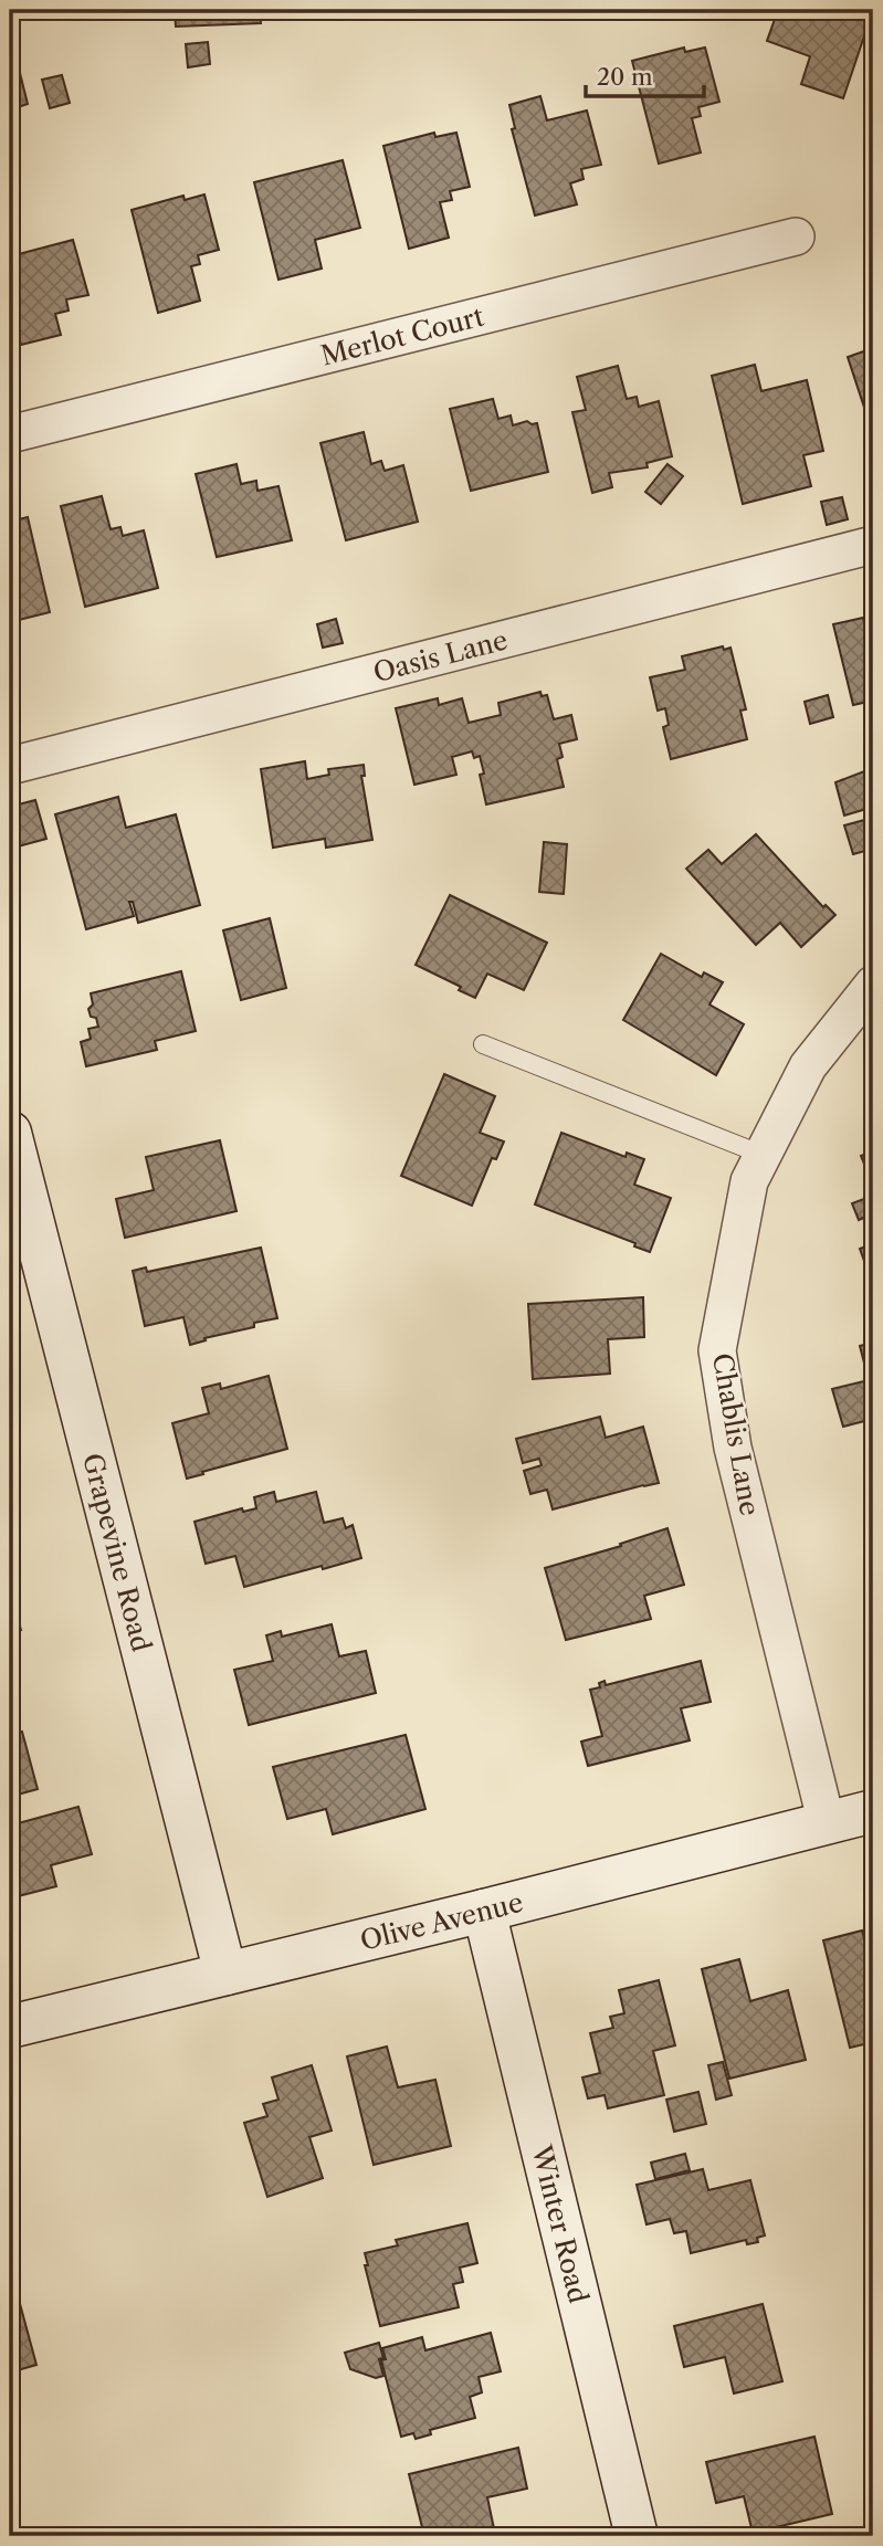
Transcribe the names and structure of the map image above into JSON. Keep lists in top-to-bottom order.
{
  "streets": {
    "main road": ["Grapevine Road", "Olive Avenue", "Winter Road"],
    "street": ["Merlot Court", "Oasis Lane", "Chablis Lane"]
  },
  "crossings": [
    ["Chablis Lane", "Olive Avenue"],
    ["Grapevine Road", "Olive Avenue"],
    ["Olive Avenue", "Winter Road"]
  ],
  "scale_bar": "20 m"
}
